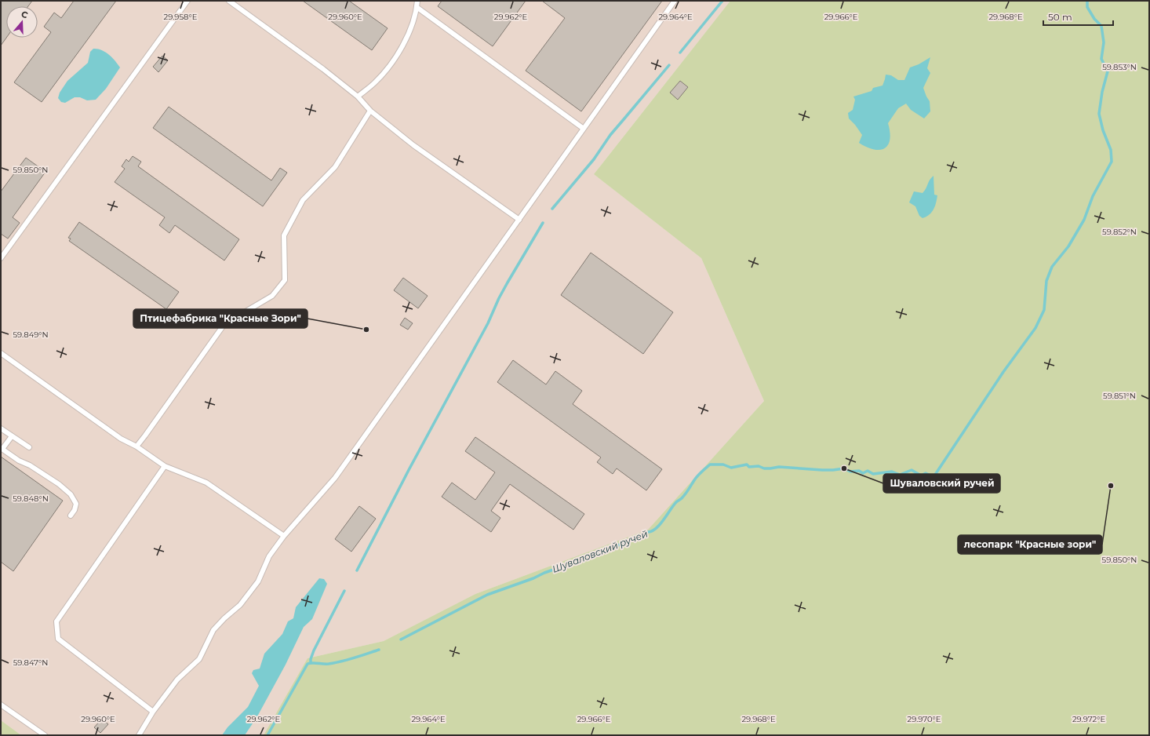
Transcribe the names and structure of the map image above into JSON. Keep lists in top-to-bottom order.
{
  "water": ["Шуваловский ручей"],
  "places": ["Птицефабрика \"Красные Зори\"", "Шуваловский ручей", "лесопарк \"Красные зори\""],
  "scale_bar": "50 m",
  "north": "top",
  "coordinates": [
    "29.958°E",
    "29.960°E",
    "29.962°E",
    "29.964°E",
    "29.966°E",
    "29.968°E",
    "59.853°N",
    "59.850°N",
    "59.852°N",
    "59.849°N",
    "59.851°N",
    "59.848°N",
    "59.847°N",
    "29.970°E",
    "29.972°E"
  ]
}
